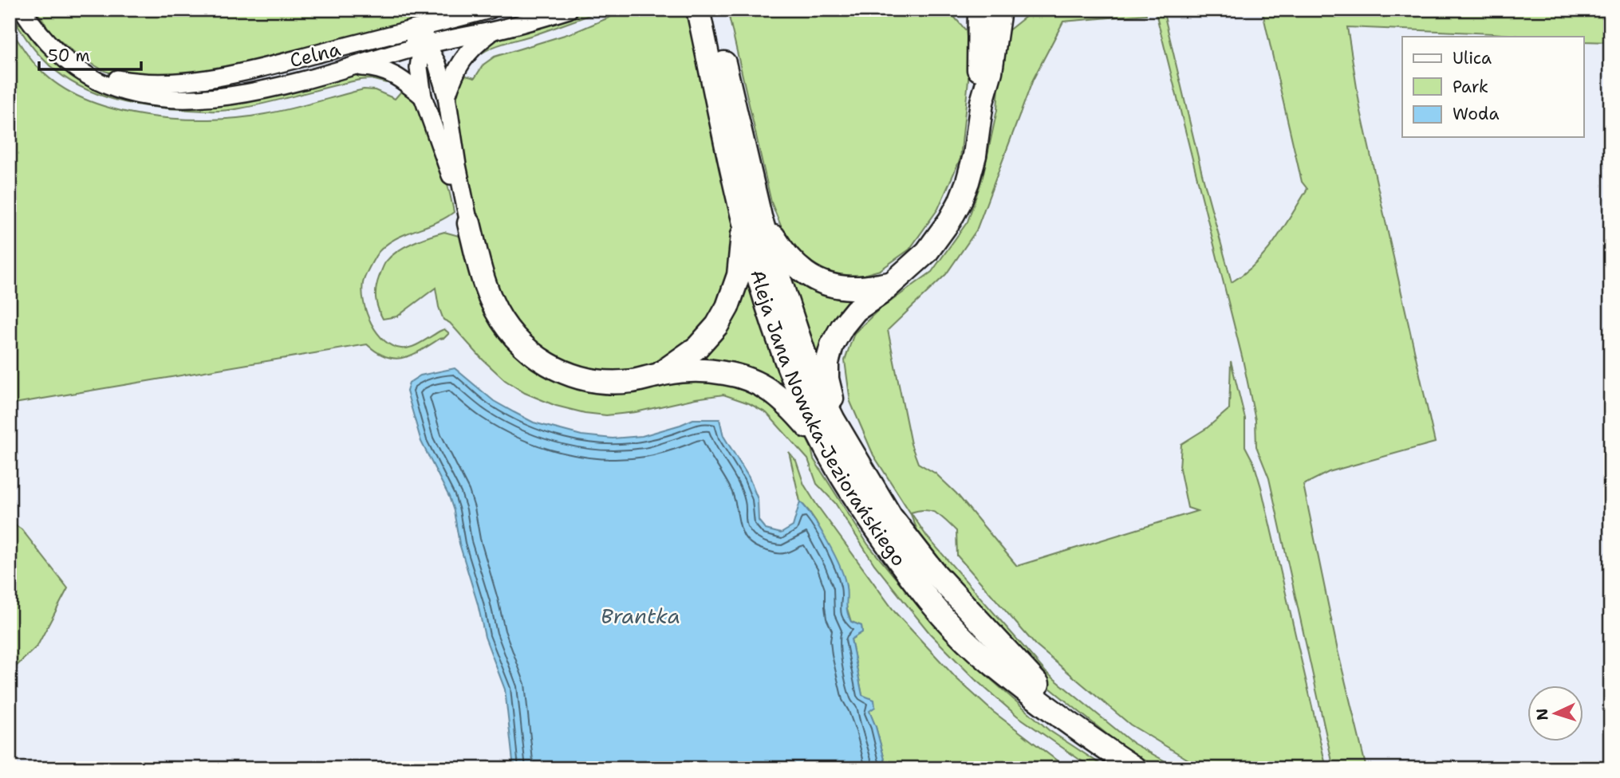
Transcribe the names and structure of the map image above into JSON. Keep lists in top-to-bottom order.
{
  "streets": {
    "main road": ["Aleja Jana Nowaka-Jeziorańskiego"],
    "street": ["Celna"]
  },
  "water": ["Brantka"],
  "legend": ["Ulica", "Park", "Woda"],
  "scale_bar": "50 m",
  "north": "left"
}
